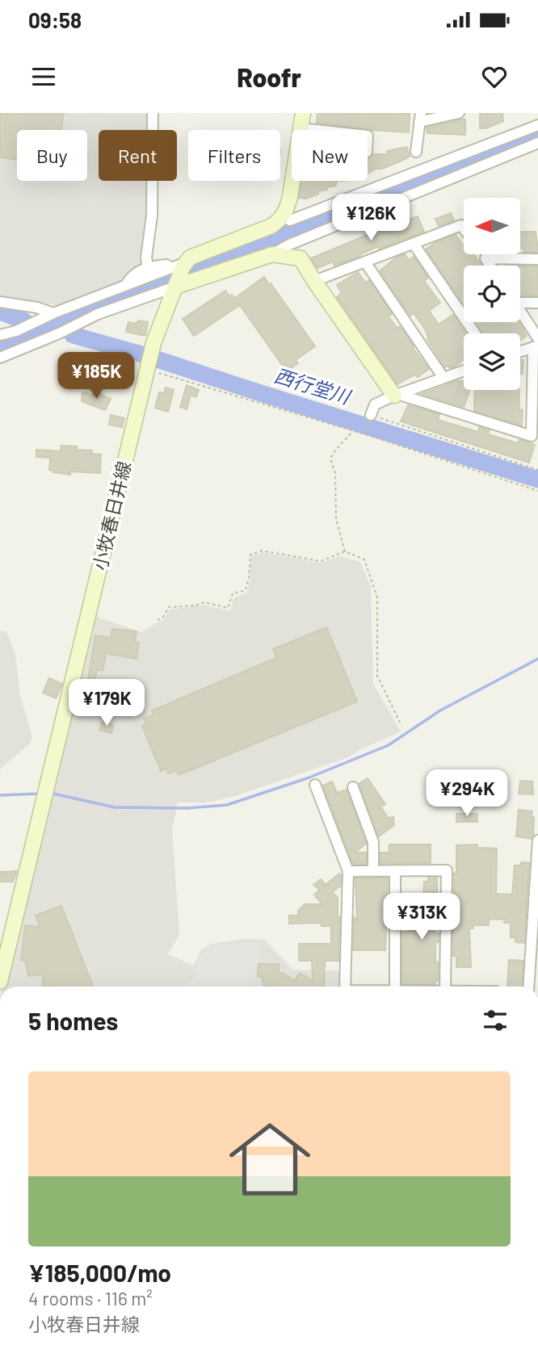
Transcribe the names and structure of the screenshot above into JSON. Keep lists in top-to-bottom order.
{
  "streets": {
    "main road": ["小牧春日井線"]
  },
  "water": ["西行堂川"],
  "north": "left",
  "page": {
    "status": "09:58",
    "header": "Roofr",
    "chip": [
      "Buy",
      "Rent",
      "Filters",
      "New"
    ],
    "price": [
      "¥126K",
      "¥185K",
      "¥179K",
      "¥294K",
      "¥313K"
    ],
    "heading": "5 homes",
    "list": [
      {
        "name": "¥185,000/mo",
        "note": "4 rooms · 116 m² · 小牧春日井線"
      }
    ]
  }
}
